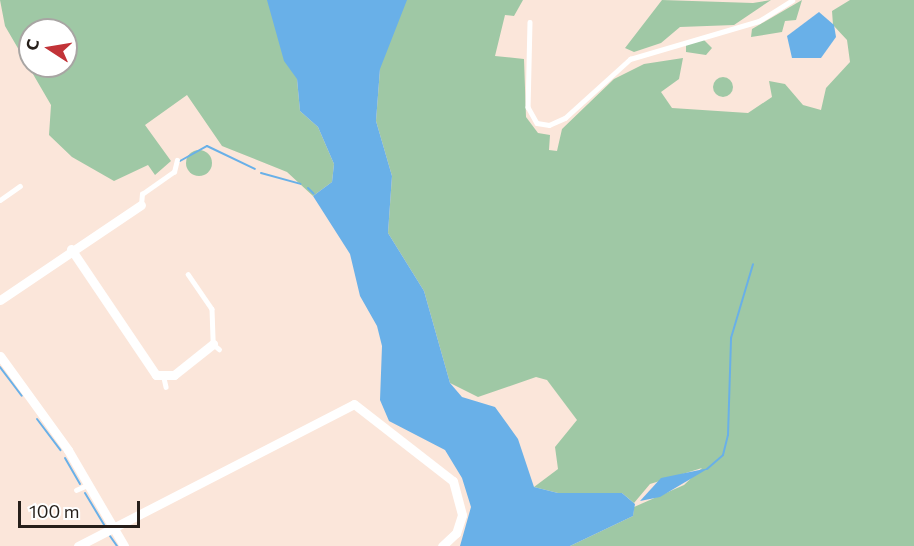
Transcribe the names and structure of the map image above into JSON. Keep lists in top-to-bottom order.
{
  "scale_bar": "100 m",
  "north": "left"
}
